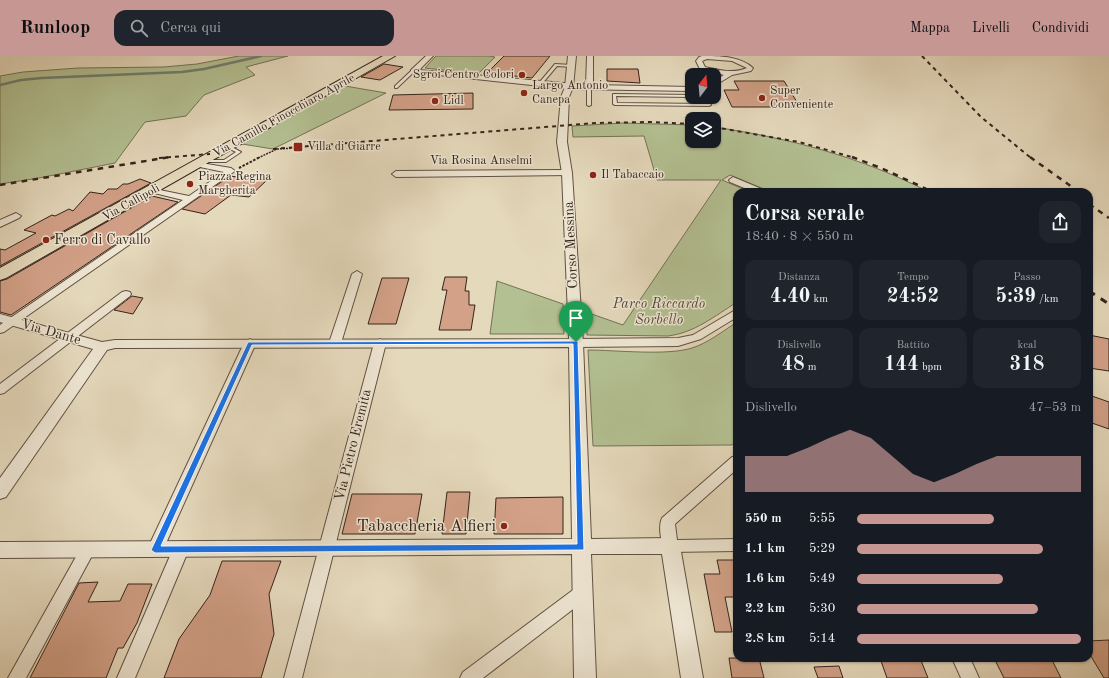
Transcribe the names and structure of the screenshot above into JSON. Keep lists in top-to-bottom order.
{
  "streets": {
    "main road": ["Via Camillo Finocchiaro Aprile", "Via Callipoli"],
    "street": [
      "Via Rosina Anselmi",
      "Corso Messina",
      "Via Dante",
      "Via Pietro Eremita"
    ]
  },
  "crossings": [
    ["Via Camillo Finocchiaro Aprile", "Via Callipoli"],
    ["Via Rosina Anselmi", "Corso Messina"]
  ],
  "parks": ["Parco Riccardo Sorbello"],
  "places": {
    "other": [
      "Sgroi Centro Colori",
      "Largo Antonio Canepa",
      "Super Conveniente",
      "Lidl",
      "Il Tabaccaio",
      "Piazza Regina Margherita",
      "Ferro di Cavallo",
      "Tabaccheria Alfieri"
    ],
    "transit": ["Villa di Giarre"]
  },
  "north": "top",
  "page": {
    "header": "Runloop",
    "search": "Cerca qui",
    "nav": ["Mappa", "Livelli", "Condividi"],
    "heading": ["Corsa serale", "18:40 · 8 × 550 m"],
    "stats": [
      ["Distanza", "4.40 km"],
      ["Tempo", "24:52"],
      ["Passo", "5:39 /km"],
      ["Dislivello", "48 m"],
      ["Battito", "144 bpm"],
      ["kcal", "318"]
    ],
    "chart": ["Dislivello", "47–53 m"],
    "list": [
      {
        "name": "550 m",
        "note": "5:55"
      },
      {
        "name": "1.1 km",
        "note": "5:29"
      },
      {
        "name": "1.6 km",
        "note": "5:49"
      },
      {
        "name": "2.2 km",
        "note": "5:30"
      },
      {
        "name": "2.8 km",
        "note": "5:14"
      }
    ]
  }
}
